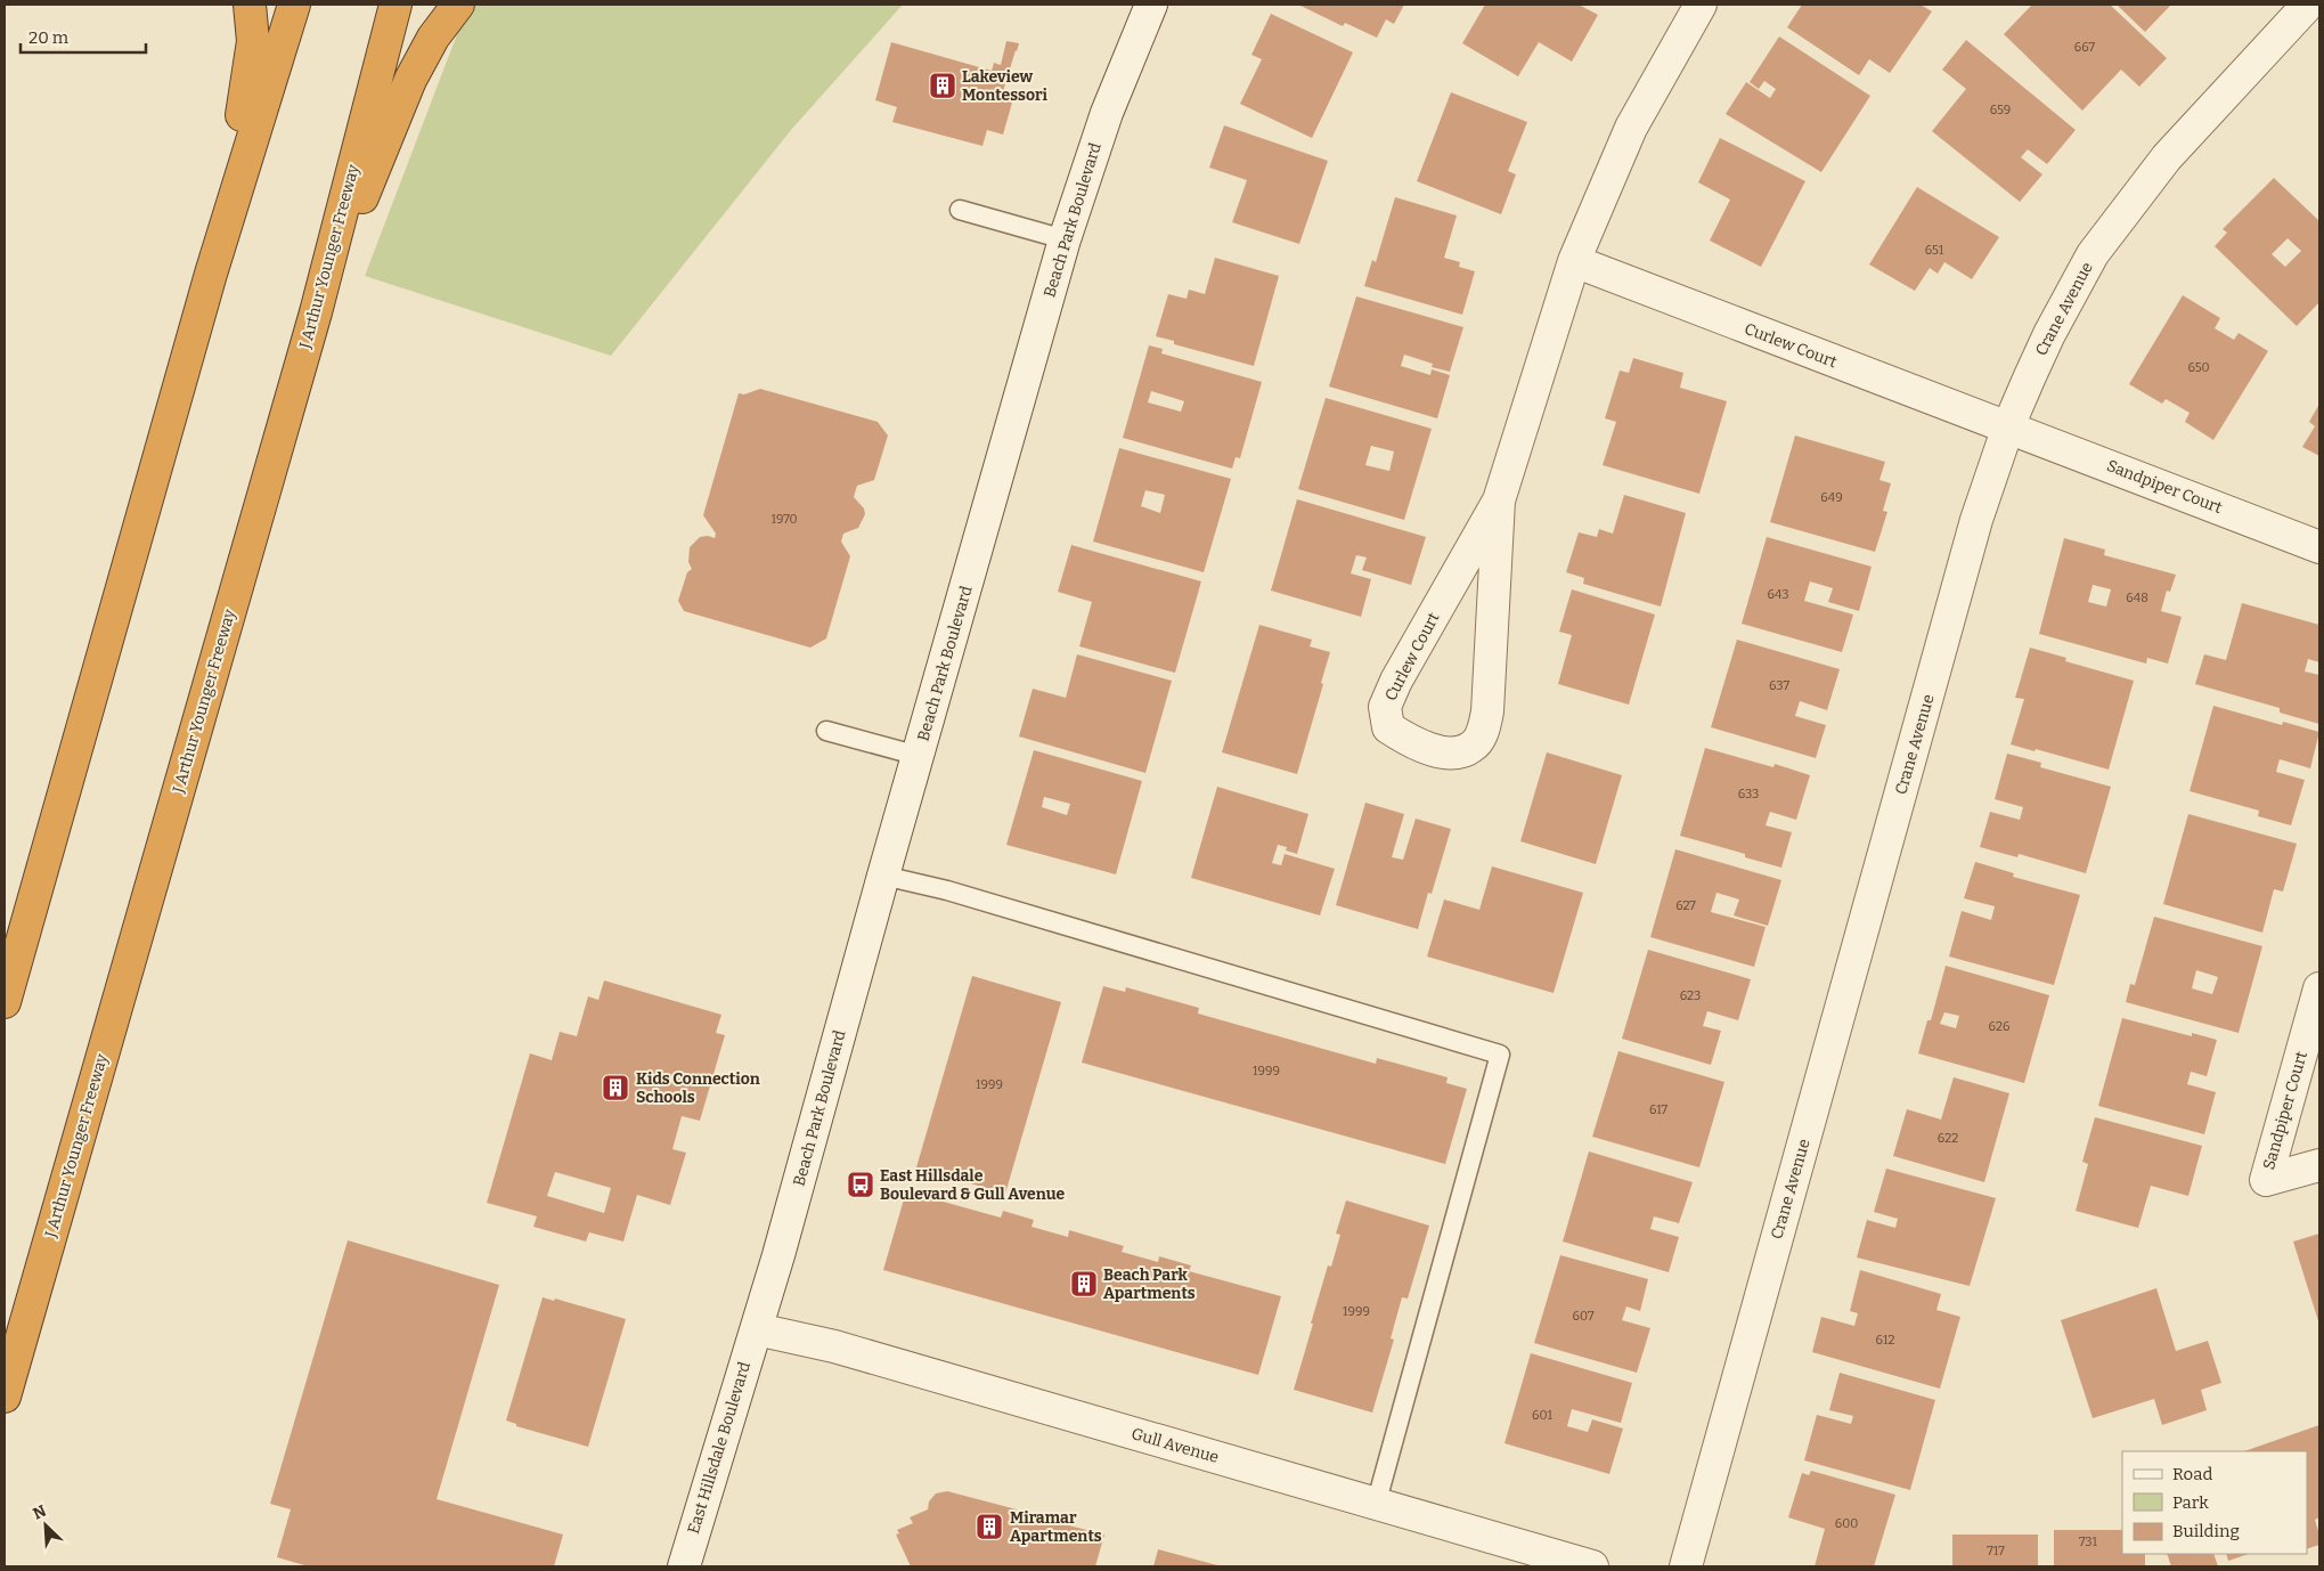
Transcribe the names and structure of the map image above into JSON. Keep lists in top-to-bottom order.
{
  "streets": {
    "highway": ["J Arthur Younger Freeway"],
    "street": [
      "Beach Park Boulevard",
      "Crane Avenue",
      "Curlew Court",
      "Sandpiper Court",
      "Gull Avenue",
      "East Hillsdale Boulevard"
    ]
  },
  "crossings": [
    ["Beach Park Boulevard", "Gull Avenue"],
    ["Beach Park Boulevard", "East Hillsdale Boulevard"],
    ["Crane Avenue", "Curlew Court"],
    ["Crane Avenue", "Sandpiper Court"],
    ["Curlew Court", "Sandpiper Court"],
    ["Gull Avenue", "East Hillsdale Boulevard"]
  ],
  "places": {
    "building": [
      "Lakeview Montessori",
      "Kids Connection Schools",
      "Beach Park Apartments",
      "Miramar Apartments"
    ],
    "bus stop": ["East Hillsdale Boulevard & Gull Avenue"]
  },
  "house_numbers": [
    "667",
    "659",
    "651",
    "650",
    "649",
    "1970",
    "643",
    "648",
    "637",
    "633",
    "627",
    "623",
    "626",
    "1999",
    "1999",
    "617",
    "622",
    "1999",
    "607",
    "612",
    "601",
    "600",
    "731",
    "717"
  ],
  "legend": ["Road", "Park", "Building"],
  "scale_bar": "20 m",
  "north": "top left"
}
